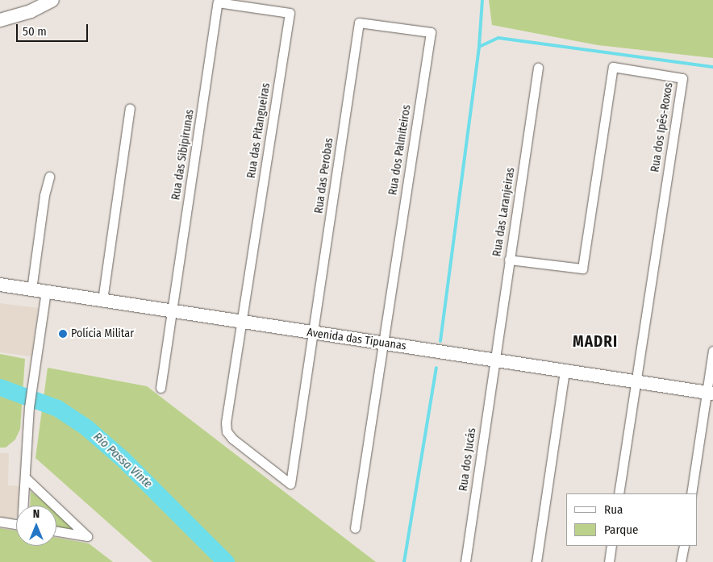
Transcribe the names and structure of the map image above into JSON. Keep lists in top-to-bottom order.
{
  "streets": {
    "main road": ["Avenida das Tipuanas"],
    "street": [
      "Rua dos Ipês-Roxos",
      "Rua das Pitangueiras",
      "Rua dos Palmiteiros",
      "Rua das Sibipirunas",
      "Rua das Perobas",
      "Rua das Laranjeiras",
      "Rua dos Jucás"
    ]
  },
  "crossings": [
    ["Rua dos Ipês-Roxos", "Rua das Laranjeiras"],
    ["Rua dos Ipês-Roxos", "Avenida das Tipuanas"],
    ["Rua das Pitangueiras", "Rua das Sibipirunas"],
    ["Rua das Pitangueiras", "Rua das Perobas"],
    ["Rua das Pitangueiras", "Avenida das Tipuanas"],
    ["Rua dos Palmiteiros", "Rua das Perobas"],
    ["Rua dos Palmiteiros", "Avenida das Tipuanas"],
    ["Rua das Sibipirunas", "Avenida das Tipuanas"],
    ["Rua das Perobas", "Avenida das Tipuanas"],
    ["Rua das Laranjeiras", "Avenida das Tipuanas"],
    ["Rua das Laranjeiras", "Rua dos Jucás"],
    ["Avenida das Tipuanas", "Rua dos Jucás"]
  ],
  "districts": ["MADRI"],
  "water": ["Rio Passa Vinte"],
  "places": ["Polícia Militar"],
  "legend": ["Rua", "Parque"],
  "scale_bar": "50 m",
  "north": "top"
}
